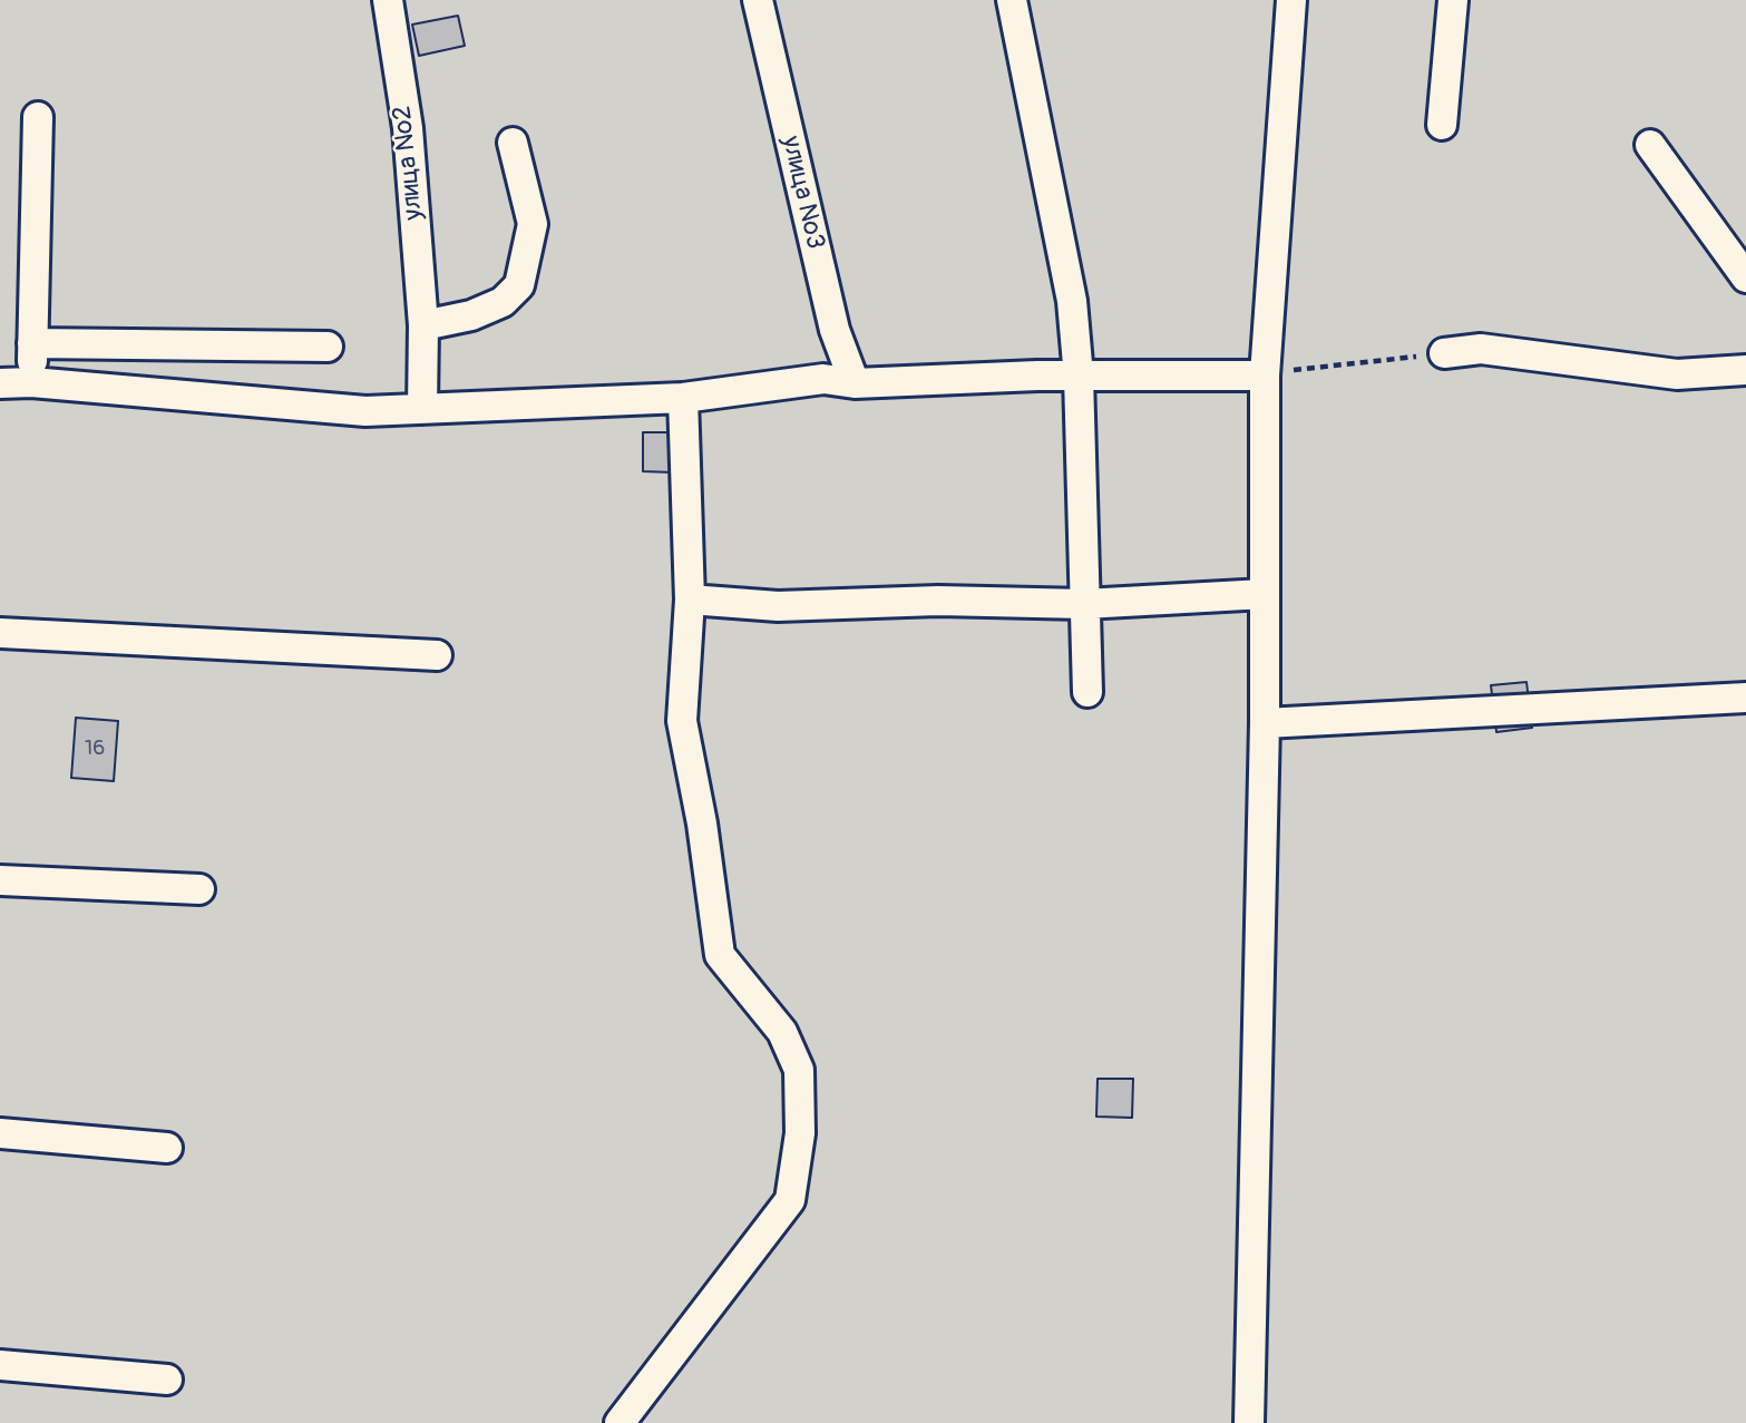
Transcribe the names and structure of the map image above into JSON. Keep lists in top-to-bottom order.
{
  "streets": {
    "street": ["улица №2", "улица №3"]
  },
  "house_numbers": ["16"]
}
